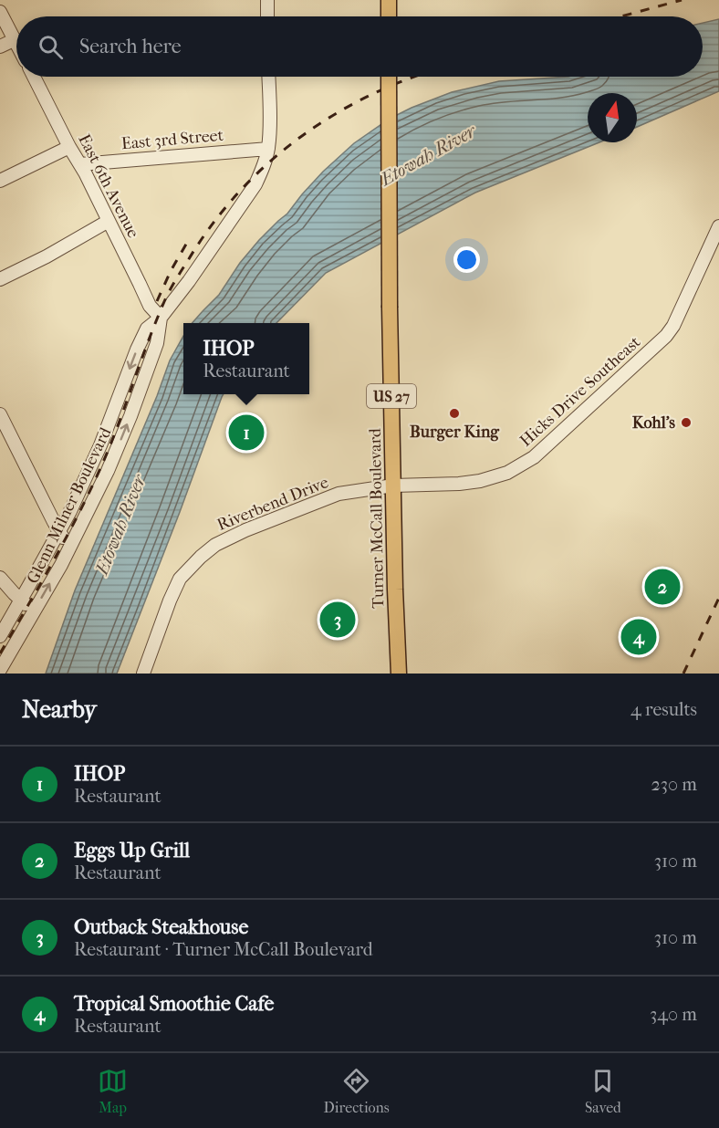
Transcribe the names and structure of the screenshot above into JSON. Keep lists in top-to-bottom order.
{
  "streets": {
    "main road": ["US 27", "Turner McCall Boulevard"],
    "street": [
      "East 3rd Street",
      "East 6th Avenue",
      "Hicks Drive Southeast",
      "Riverbend Drive",
      "Glenn Milner Boulevard"
    ]
  },
  "crossings": [
    ["East 3rd Street", "East 6th Avenue"],
    ["East 3rd Street", "Glenn Milner Boulevard"],
    ["East 6th Avenue", "Glenn Milner Boulevard"],
    ["Hicks Drive Southeast", "Riverbend Drive"],
    ["Hicks Drive Southeast", "Turner McCall Boulevard"],
    ["Riverbend Drive", "Turner McCall Boulevard"]
  ],
  "water": ["Etowah River"],
  "places": ["Burger King", "Kohl's"],
  "north": "top",
  "page": {
    "search": "Search here",
    "popup": ["IHOP", "Restaurant"],
    "pins": [
      "1",
      "2",
      "3",
      "4"
    ],
    "heading": ["Nearby", "4 results"],
    "list": [
      {
        "mark": "1",
        "name": "IHOP",
        "note": "Restaurant",
        "value": "230 m"
      },
      {
        "mark": "2",
        "name": "Eggs Up Grill",
        "note": "Restaurant",
        "value": "310 m"
      },
      {
        "mark": "3",
        "name": "Outback Steakhouse",
        "note": "Restaurant · Turner McCall Boulevard",
        "value": "310 m"
      },
      {
        "mark": "4",
        "name": "Tropical Smoothie Cafe",
        "note": "Restaurant",
        "value": "340 m"
      }
    ],
    "nav": ["Map", "Directions", "Saved"]
  }
}
